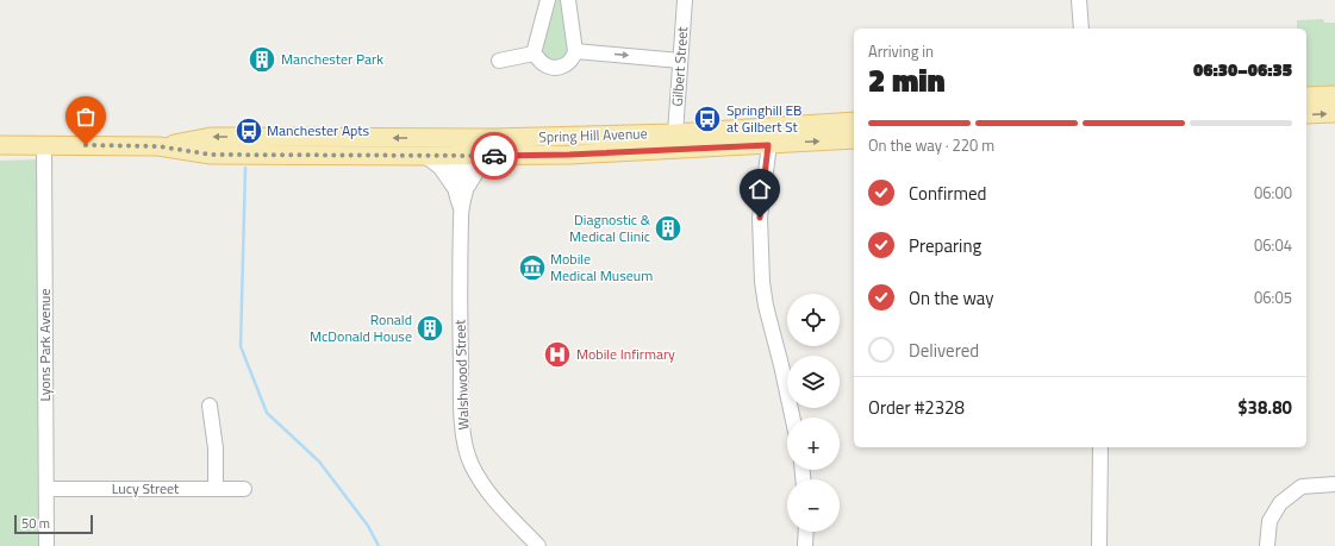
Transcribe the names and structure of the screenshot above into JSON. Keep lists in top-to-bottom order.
{
  "streets": {
    "main road": ["Spring Hill Avenue"],
    "street": [
      "Gilbert Street",
      "Lyons Park Avenue",
      "Walshwood Street",
      "Lucy Street"
    ]
  },
  "crossings": [
    ["Gilbert Street", "Spring Hill Avenue"],
    ["Spring Hill Avenue", "Lyons Park Avenue"],
    ["Spring Hill Avenue", "Walshwood Street"],
    ["Lyons Park Avenue", "Lucy Street"]
  ],
  "places": {
    "building": ["Manchester Park", "Diagnostic & Medical Clinic", "Ronald McDonald House"],
    "bus stop": ["Springhill EB at Gilbert St", "Manchester Apts"],
    "museum": ["Mobile Medical Museum"],
    "hospital": ["Mobile Infirmary"]
  },
  "scale_bar": "50 m",
  "page": {
    "heading": ["2 min", "Arriving in", "06:30–06:35"],
    "panel": ["Order #2328", "$38.80"],
    "bar": "On the way · 220 m",
    "list": [
      ["Confirmed", "06:00"],
      ["Preparing", "06:04"],
      ["On the way", "06:05"],
      "Delivered"
    ],
    "map_buttons": ["+", "−"],
    "scale": "50 m"
  }
}
